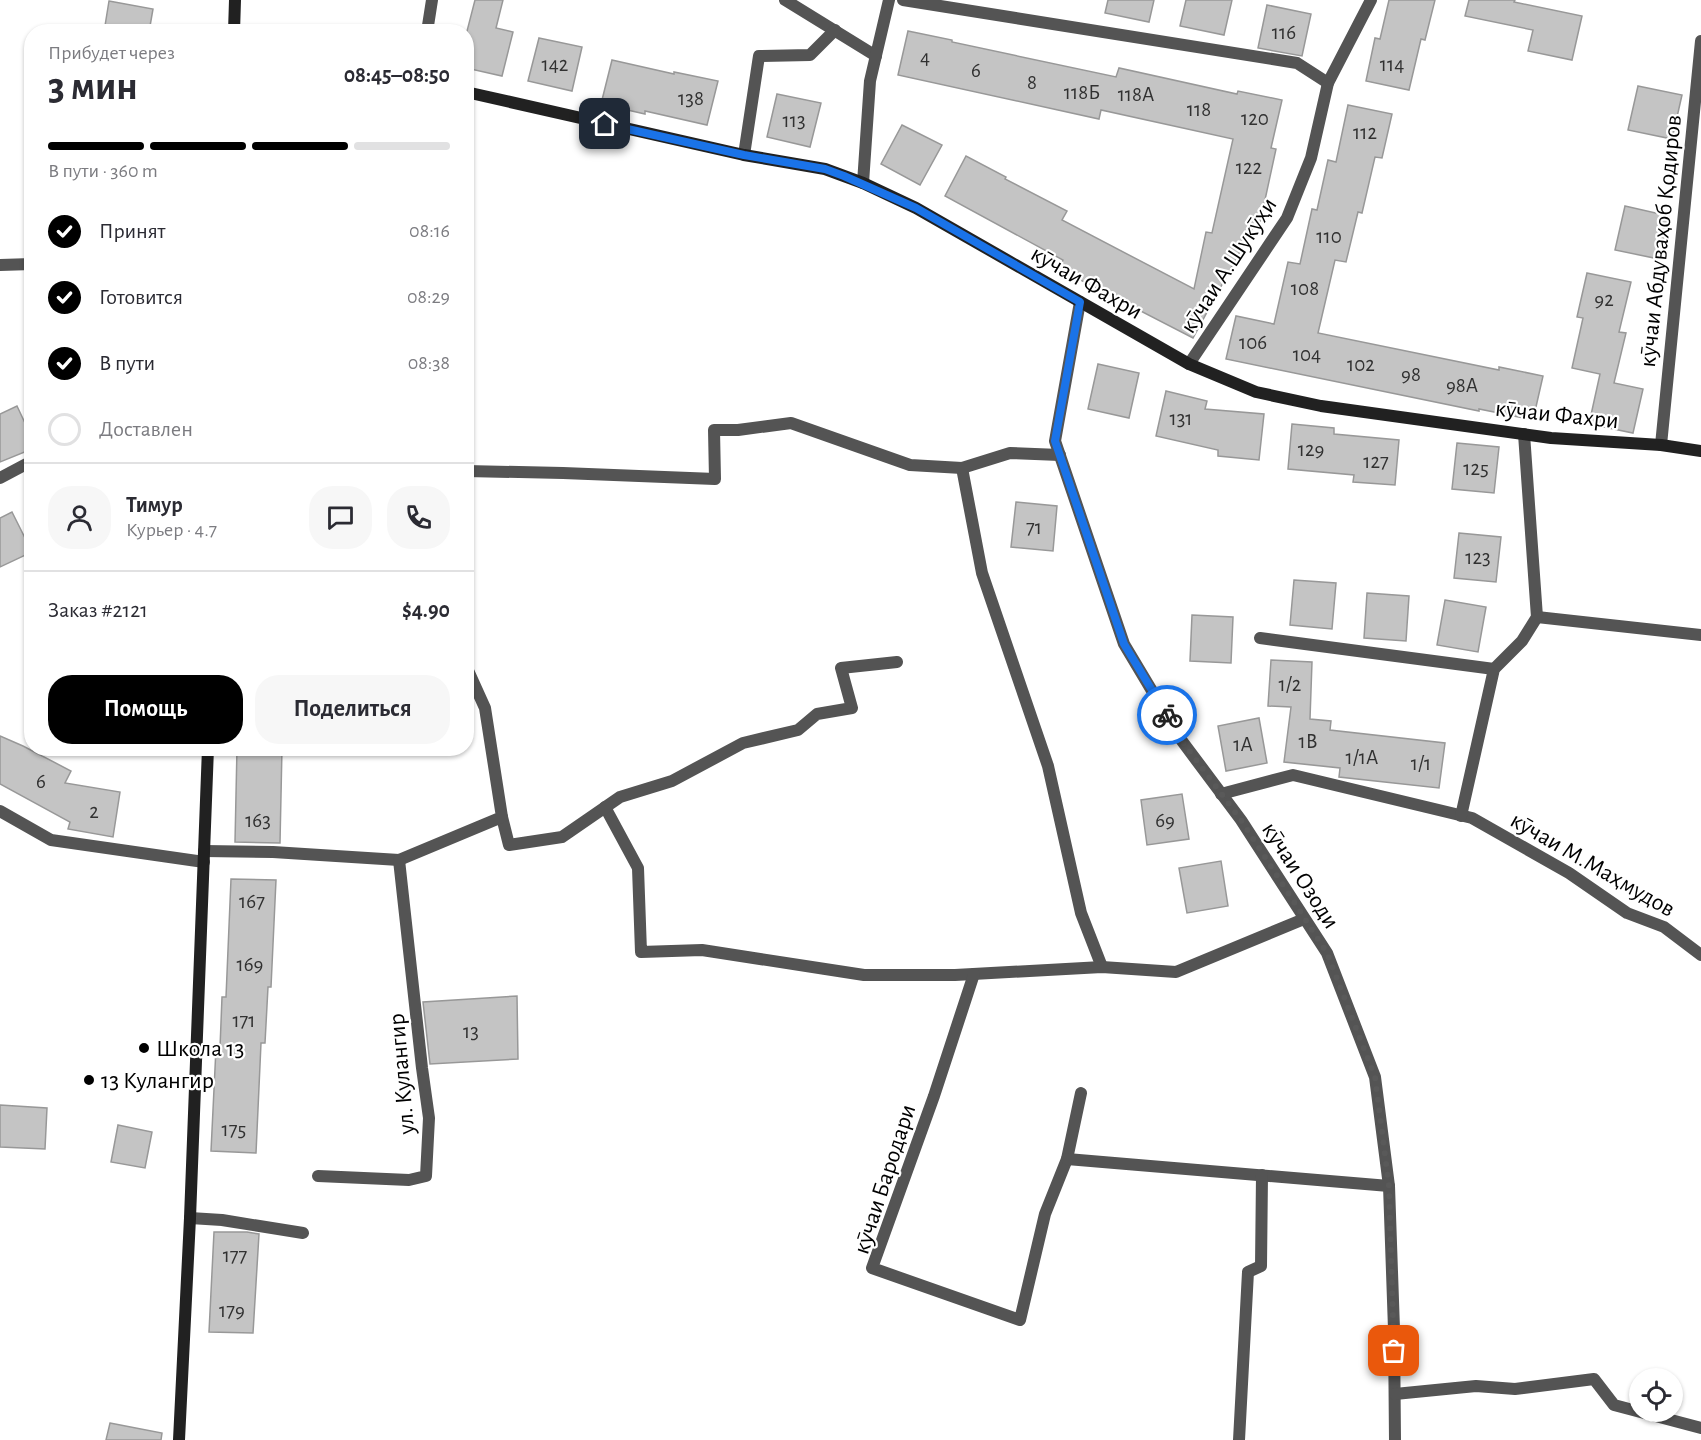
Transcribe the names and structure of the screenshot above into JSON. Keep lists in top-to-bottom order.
{
  "streets": {
    "street": [
      "кӯчаи Абдуваҳоб Қодиров",
      "кӯчаи А.Шукӯҳи",
      "кӯчаи Фахри",
      "кӯчаи М.Маҳмудов",
      "кӯчаи Озоди",
      "ул. Кулангир",
      "кӯчаи Бародари"
    ]
  },
  "crossings": [
    ["кӯчаи Абдуваҳоб Қодиров", "кӯчаи Фахри"],
    ["кӯчаи А.Шукӯҳи", "кӯчаи Фахри"],
    ["кӯчаи Фахри", "кӯчаи Озоди"],
    ["кӯчаи М.Маҳмудов", "кӯчаи Озоди"]
  ],
  "places": ["Школа 13", "13 Кулангир"],
  "house_numbers": [
    "116",
    "4",
    "142",
    "114",
    "6",
    "8",
    "118Б",
    "118А",
    "138",
    "118",
    "120",
    "113",
    "112",
    "122",
    "110",
    "108",
    "92",
    "106",
    "104",
    "102",
    "98",
    "98А",
    "131",
    "129",
    "127",
    "125",
    "71",
    "123",
    "1/2",
    "1В",
    "1А",
    "1/1А",
    "1/1",
    "6",
    "2",
    "163",
    "69",
    "167",
    "169",
    "171",
    "13",
    "175",
    "177",
    "179"
  ],
  "page": {
    "heading": ["3 мин", "Прибудет через", "08:45–08:50"],
    "panel": [
      "Тимур",
      "Курьер · 4.7",
      "Заказ #2121",
      "$4.90"
    ],
    "bar": "В пути · 360 m",
    "list": [
      ["Принят", "08:16"],
      ["Готовится", "08:29"],
      ["В пути", "08:38"],
      "Доставлен"
    ],
    "buttons": ["Помощь", "Поделиться"]
  }
}
